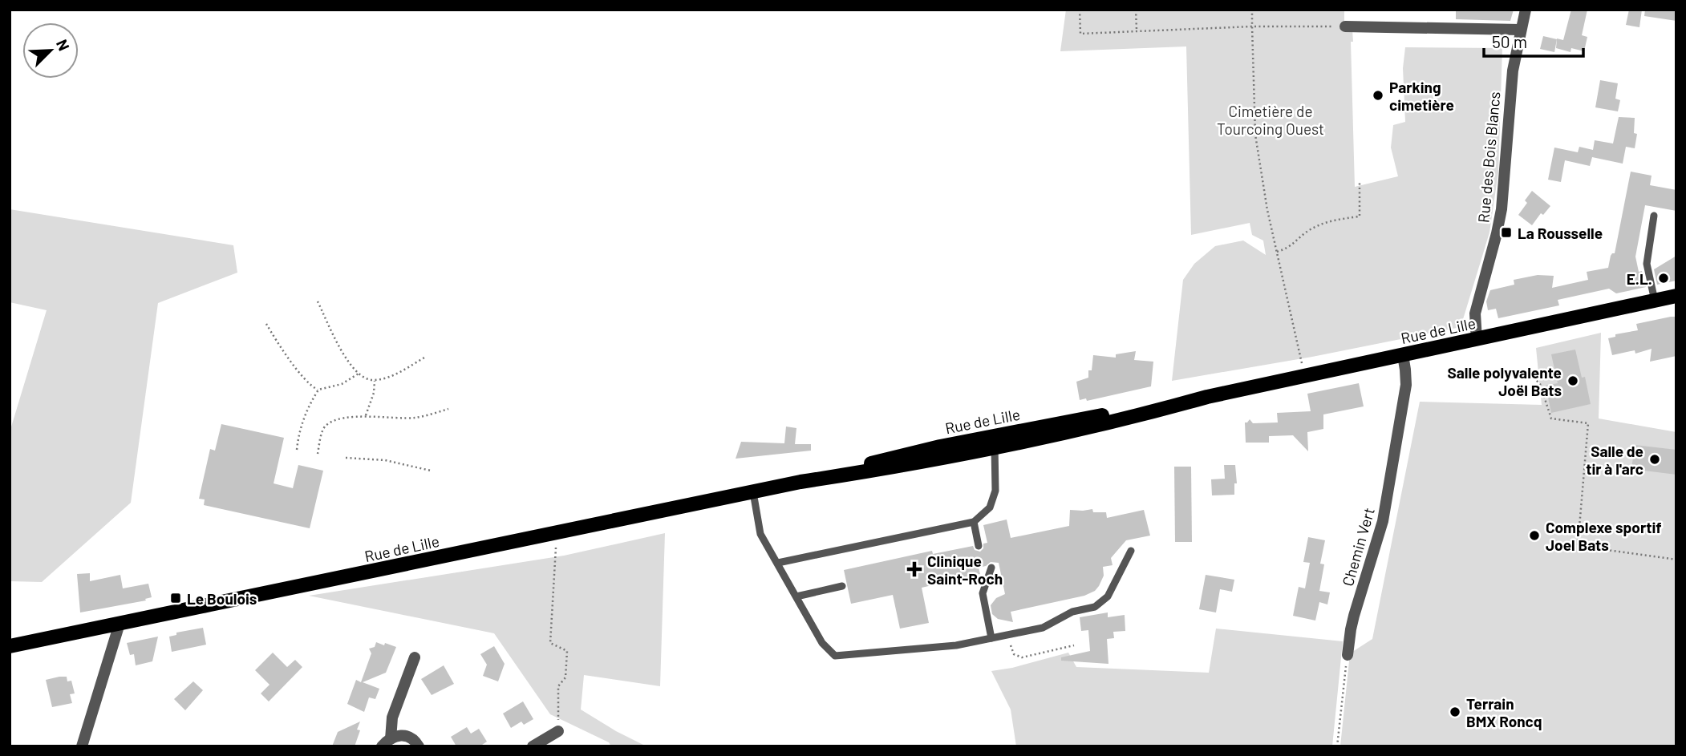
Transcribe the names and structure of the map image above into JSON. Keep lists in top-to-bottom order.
{
  "streets": {
    "main road": ["Rue de Lille"],
    "street": ["Rue des Bois Blancs", "Chemin Vert"]
  },
  "crossings": [
    ["Rue des Bois Blancs", "Rue de Lille"],
    ["Rue de Lille", "Chemin Vert"]
  ],
  "parks": ["Cimetière de Tourcoing Ouest"],
  "places": {
    "other": [
      "Parking cimetière",
      "E.L.",
      "Salle polyvalente Joël Bats",
      "Salle de tir à l'arc",
      "Complexe sportif Joel Bats",
      "Terrain BMX Roncq"
    ],
    "transit": ["La Rousselle", "Le Boulois"],
    "health": ["Clinique Saint-Roch"]
  },
  "scale_bar": "50 m",
  "north": "top right"
}
